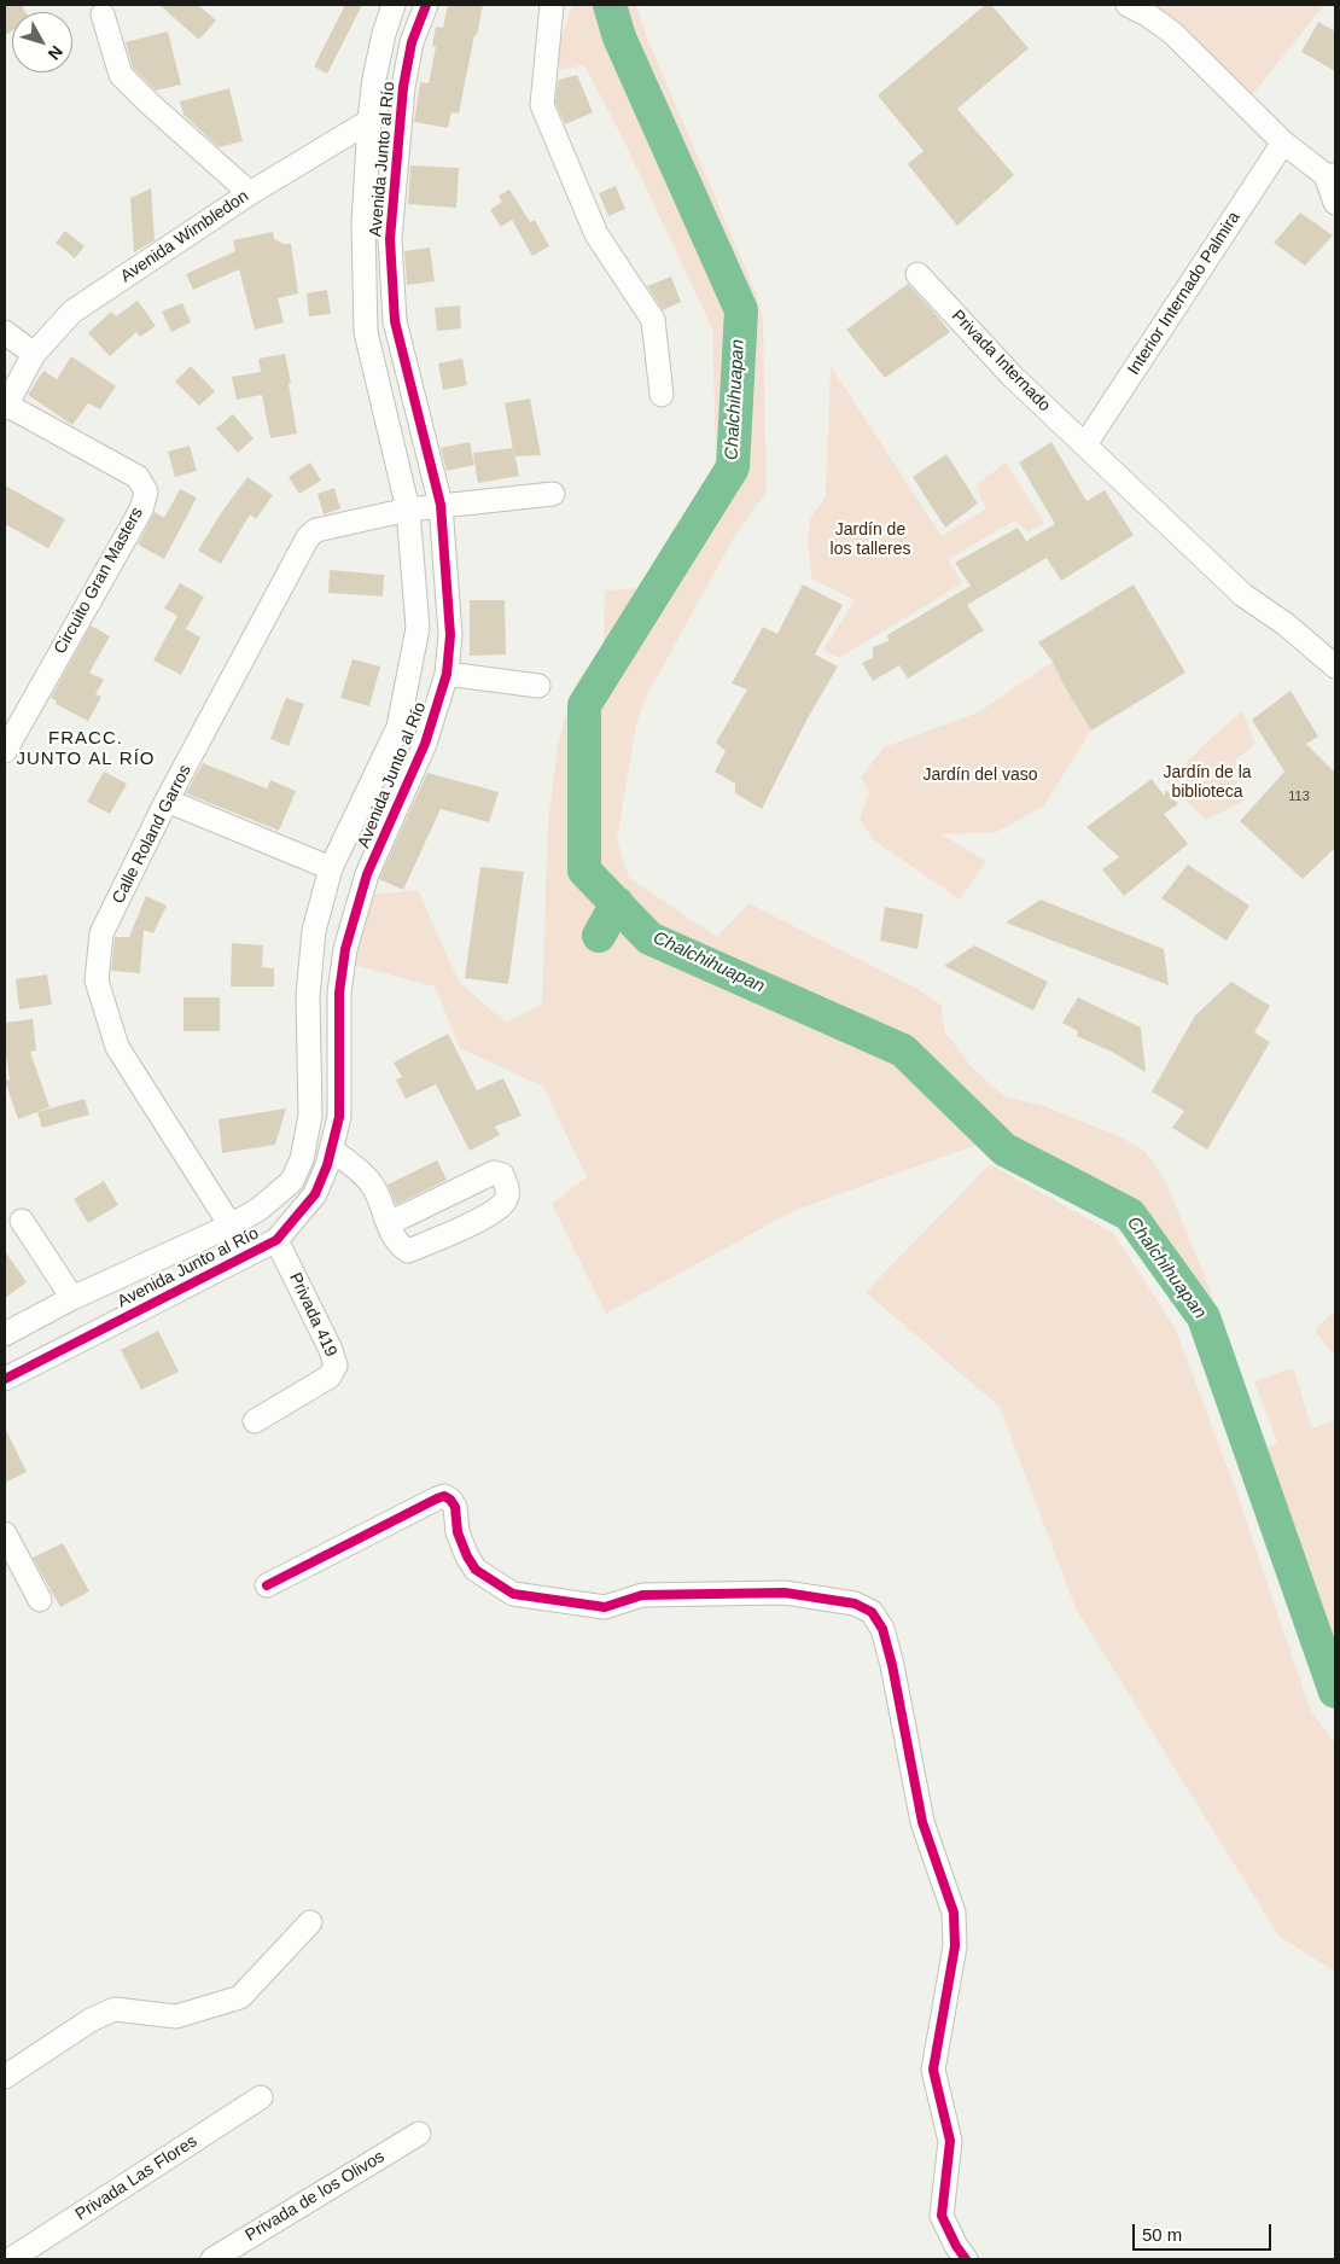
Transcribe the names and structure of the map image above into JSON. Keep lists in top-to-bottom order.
{
  "streets": {
    "street": [
      "Avenida Junto al Río",
      "Avenida Wimbledon",
      "Interior Internado Palmira",
      "Privada Internado",
      "Circuito Gran Masters",
      "Calle Roland Garros",
      "Privada 419",
      "Privada Las Flores",
      "Privada de los Olivos"
    ]
  },
  "crossings": [
    ["Avenida Junto al Río", "Avenida Wimbledon"],
    ["Avenida Junto al Río", "Calle Roland Garros"],
    ["Avenida Junto al Río", "Privada 419"],
    ["Avenida Wimbledon", "Circuito Gran Masters"],
    ["Interior Internado Palmira", "Privada Internado"]
  ],
  "districts": ["FRACC. JUNTO AL RÍO"],
  "water": ["Chalchihuapan"],
  "parks": ["Jardín de los talleres", "Jardín de la biblioteca", "Jardín del vaso"],
  "house_numbers": ["113"],
  "scale_bar": "50 m",
  "north": "bottom right"
}
